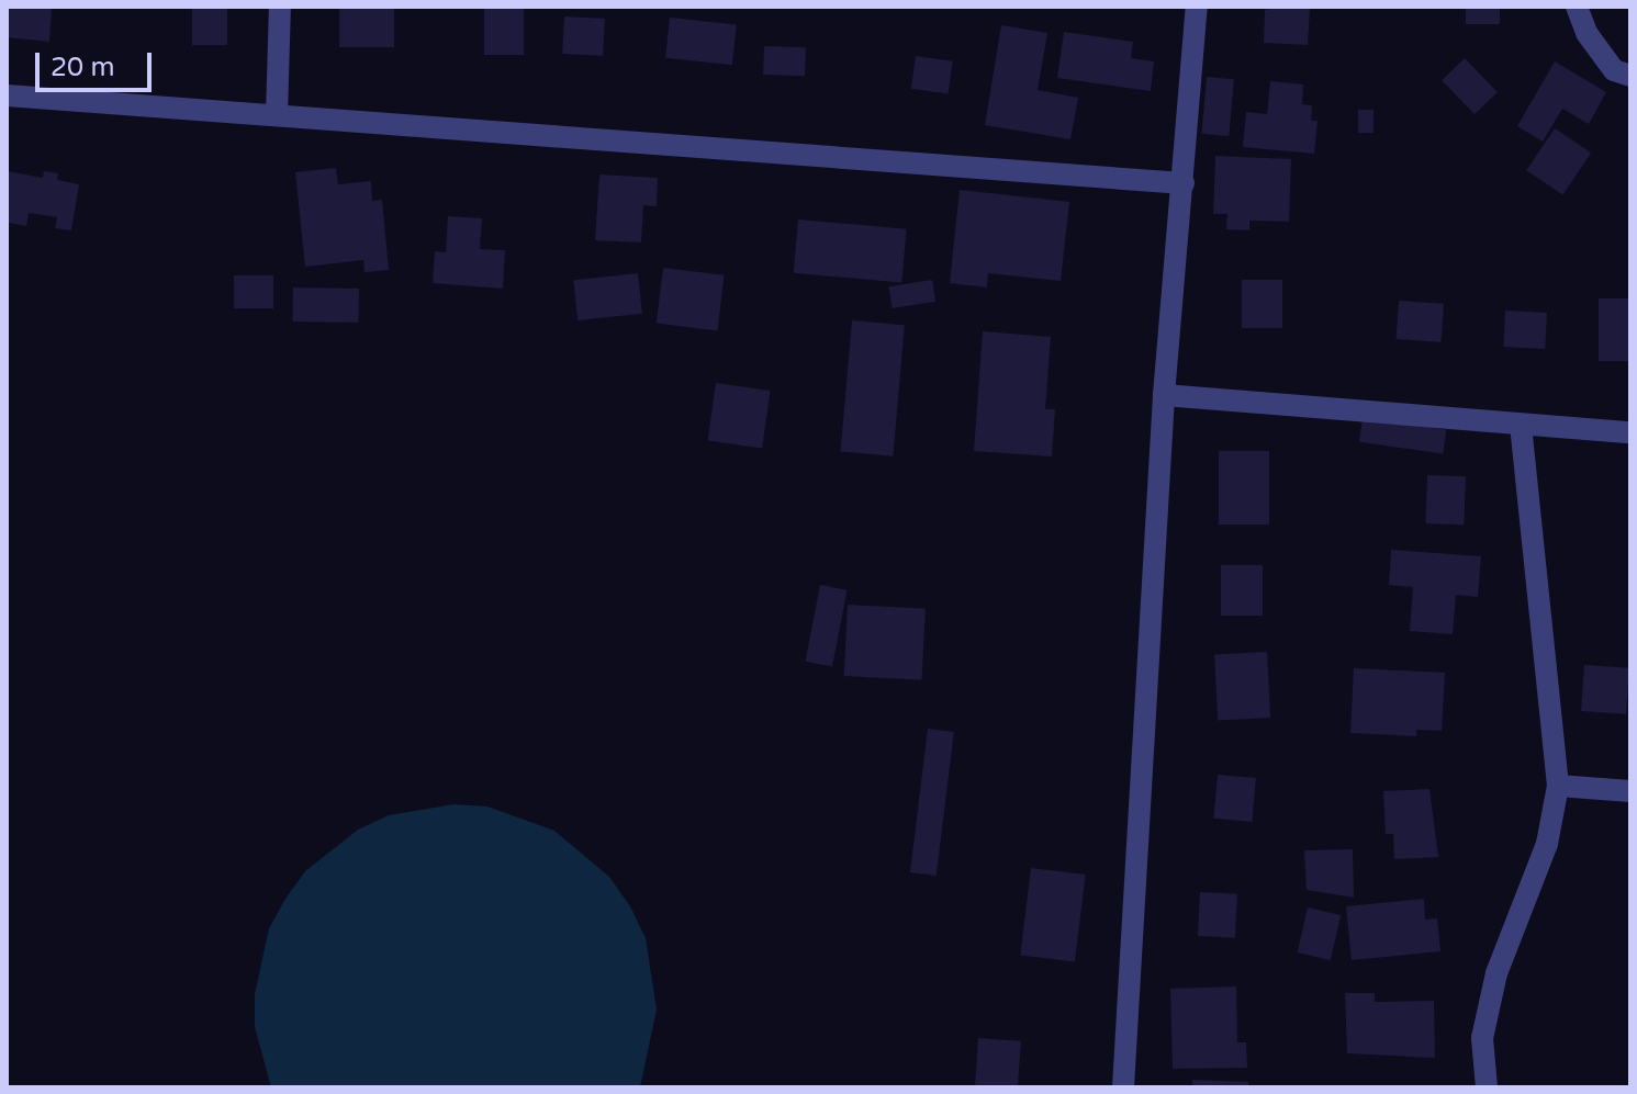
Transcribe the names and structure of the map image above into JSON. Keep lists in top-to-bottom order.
{
  "scale_bar": "20 m"
}
